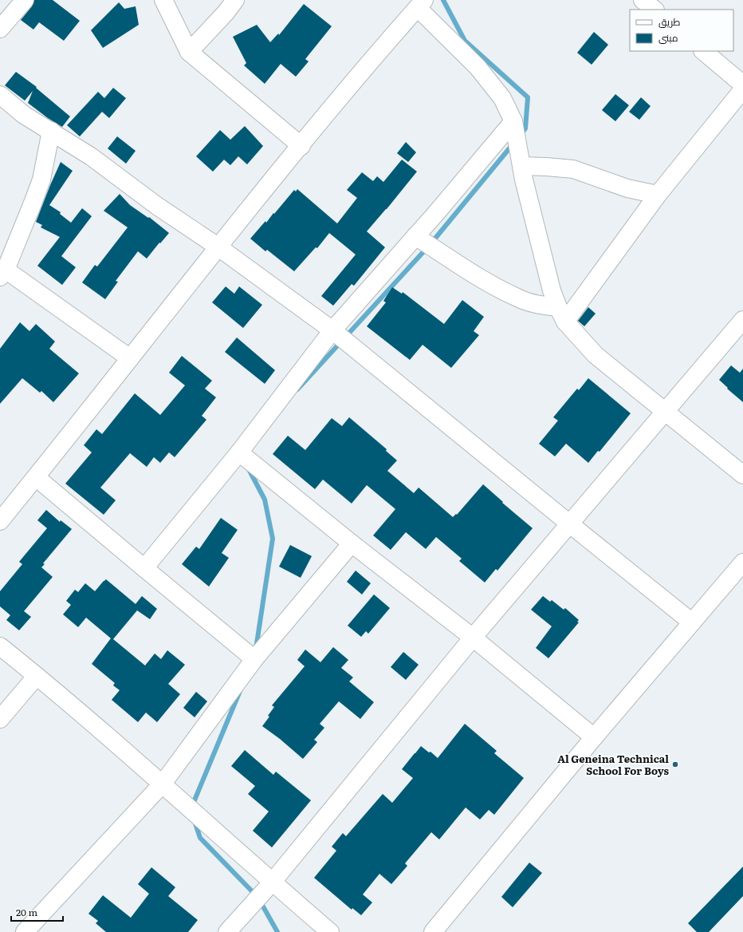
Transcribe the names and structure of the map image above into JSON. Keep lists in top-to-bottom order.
{
  "places": ["Al Geneina Technical School For Boys"],
  "legend": ["طريق", "مبنى"],
  "scale_bar": "20 m"
}
